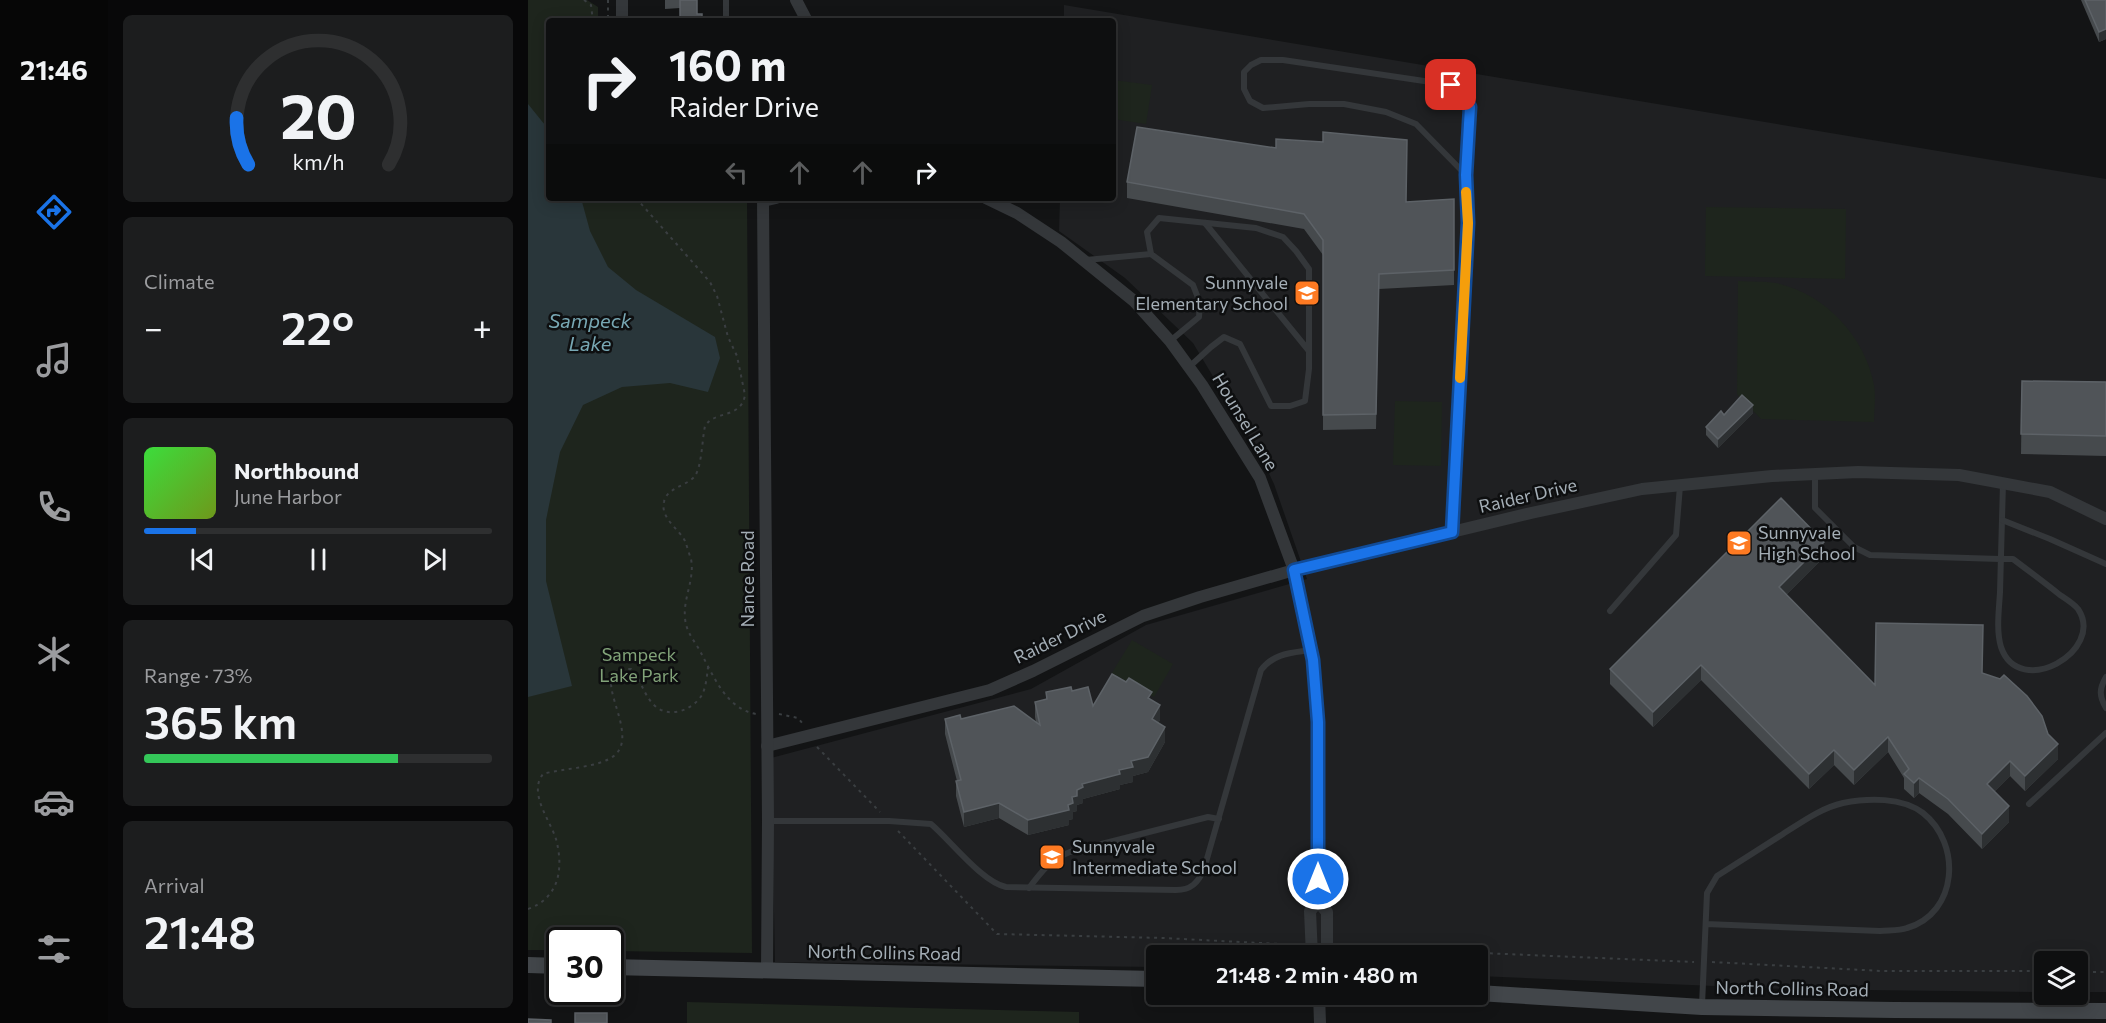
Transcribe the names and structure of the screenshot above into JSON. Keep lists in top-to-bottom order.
{
  "streets": {
    "street": [
      "Hounsel Lane",
      "Raider Drive",
      "Nance Road",
      "North Collins Road"
    ]
  },
  "crossings": [
    ["Hounsel Lane", "Raider Drive"],
    ["Raider Drive", "Nance Road"],
    ["Nance Road", "North Collins Road"]
  ],
  "water": ["Sampeck Lake"],
  "parks": ["Sampeck Lake Park"],
  "places": {
    "school or university": ["Sunnyvale Elementary School", "Sunnyvale High School", "Sunnyvale Intermediate School"]
  },
  "page": {
    "tabs": "21:46",
    "turn": ["160 m", "Raider Drive"],
    "tile": [
      "Climate",
      ["Range · 73%", "365 km"],
      ["Arrival", "21:48"]
    ],
    "heat": ["−", "22°", "+"],
    "song": ["Northbound", "June Harbor"],
    "limit": "30",
    "trip": "21:48 · 2 min · 480 m",
    "gauge": ["20", "km/h"]
  }
}
